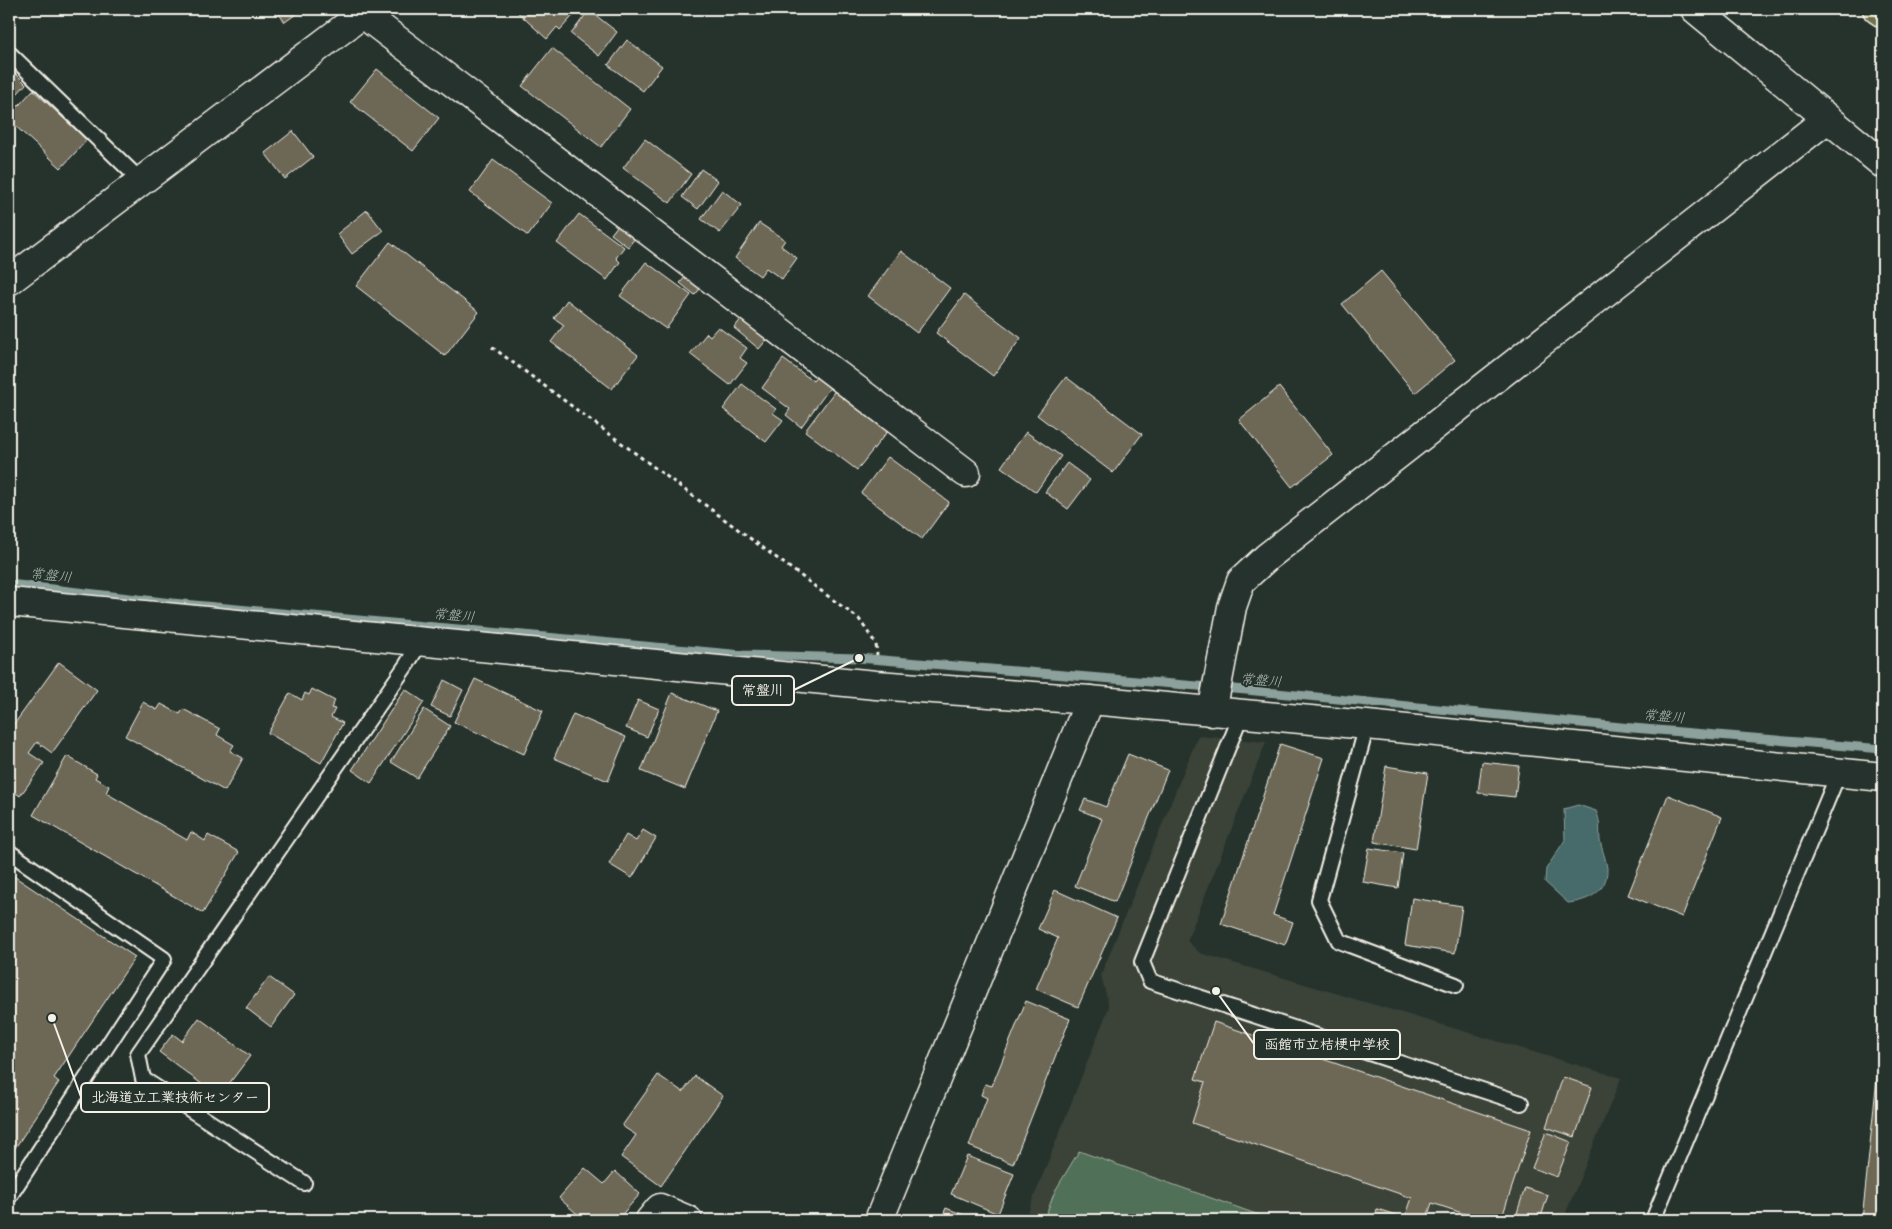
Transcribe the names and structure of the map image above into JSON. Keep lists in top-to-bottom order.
{
  "water": ["常盤川"],
  "places": ["常盤川", "函館市立桔梗中学校", "北海道立工業技術センター"]
}
